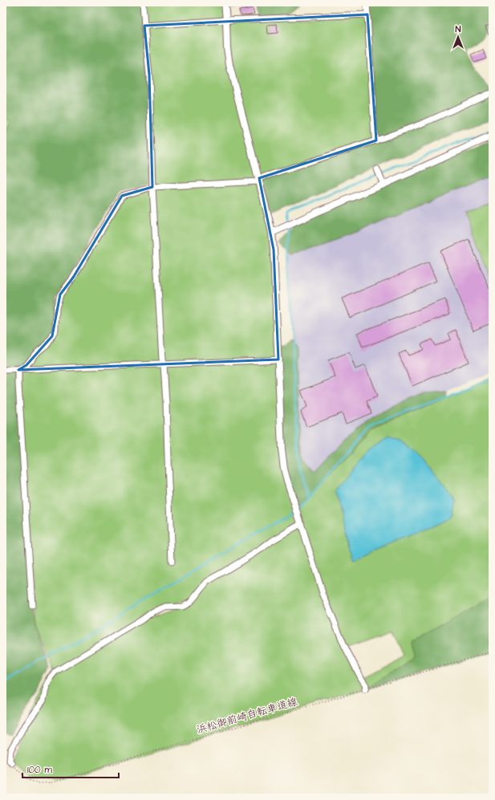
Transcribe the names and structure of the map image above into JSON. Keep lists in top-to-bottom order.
{
  "streets": {
    "path": ["浜松御前崎自転車道線"]
  },
  "scale_bar": "100 m",
  "north": "top"
}
